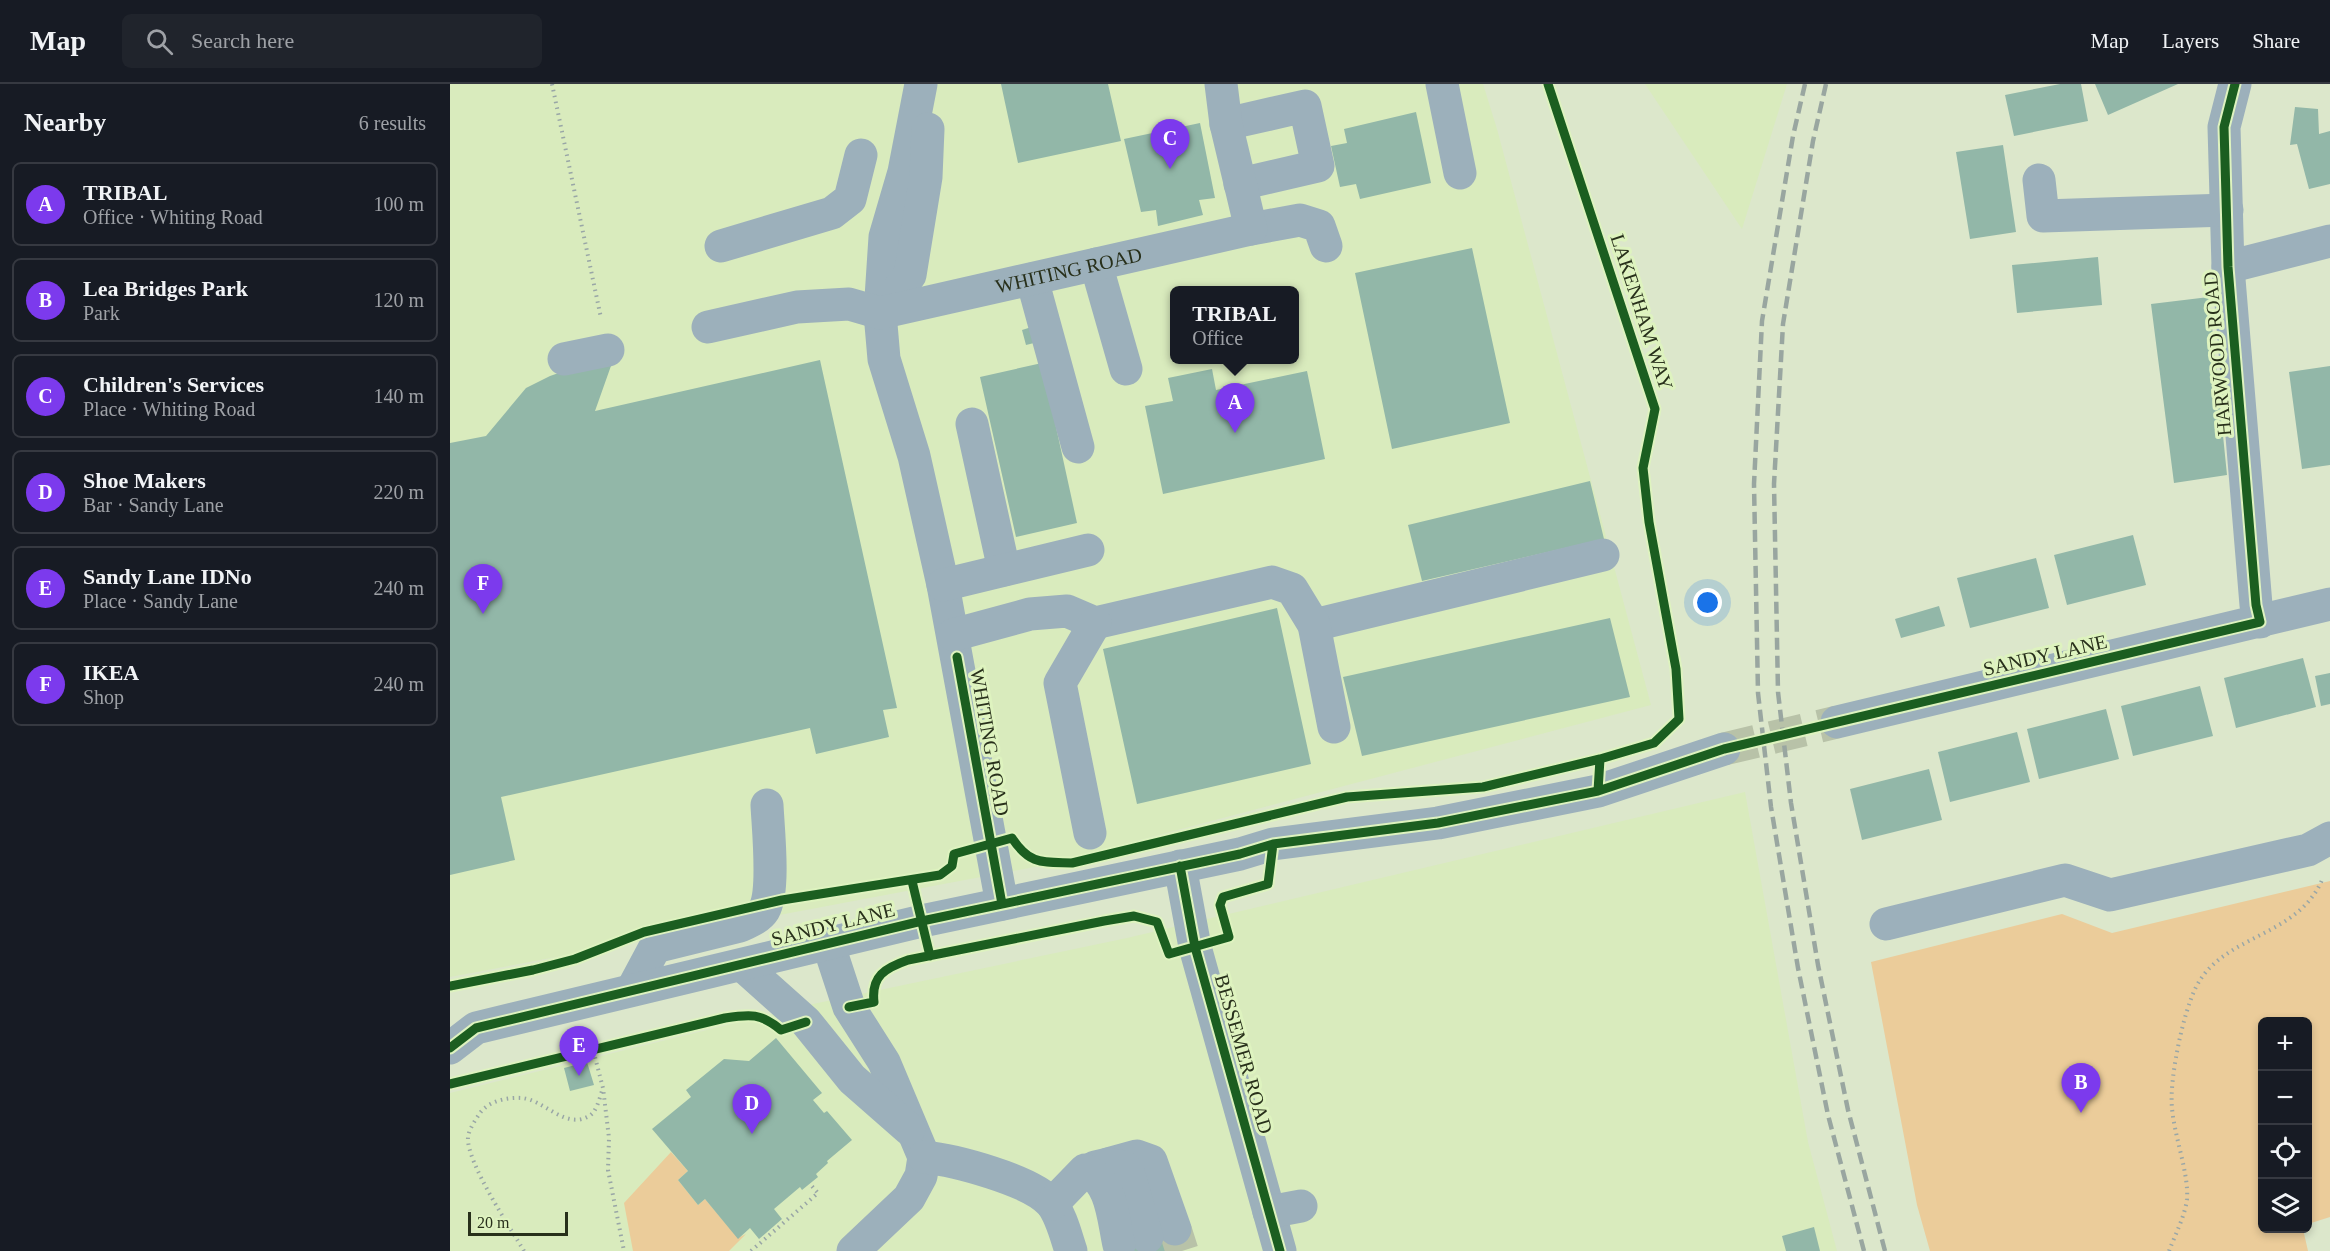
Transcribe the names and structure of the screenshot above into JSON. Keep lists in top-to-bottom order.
{
  "streets": {
    "street": [
      "WHITING ROAD",
      "HARWOOD ROAD",
      "SANDY LANE",
      "BESSEMER ROAD"
    ],
    "cycle path": ["LAKENHAM WAY"]
  },
  "crossings": [
    ["WHITING ROAD", "SANDY LANE"],
    ["HARWOOD ROAD", "SANDY LANE"],
    ["SANDY LANE", "BESSEMER ROAD"]
  ],
  "scale_bar": "20 m",
  "page": {
    "header": "Map",
    "search": "Search here",
    "nav": ["Map", "Layers", "Share"],
    "heading": ["Nearby", "6 results"],
    "pins": [
      "C",
      "A",
      "F",
      "E",
      "B",
      "D"
    ],
    "list": [
      {
        "mark": "A",
        "name": "TRIBAL",
        "note": "Office · Whiting Road",
        "value": "100 m"
      },
      {
        "mark": "B",
        "name": "Lea Bridges Park",
        "note": "Park",
        "value": "120 m"
      },
      {
        "mark": "C",
        "name": "Children's Services",
        "note": "Place · Whiting Road",
        "value": "140 m"
      },
      {
        "mark": "D",
        "name": "Shoe Makers",
        "note": "Bar · Sandy Lane",
        "value": "220 m"
      },
      {
        "mark": "E",
        "name": "Sandy Lane IDNo",
        "note": "Place · Sandy Lane",
        "value": "240 m"
      },
      {
        "mark": "F",
        "name": "IKEA",
        "note": "Shop",
        "value": "240 m"
      }
    ],
    "popup": ["TRIBAL", "Office"],
    "map_buttons": ["+", "−"],
    "scale": "20 m"
  }
}
